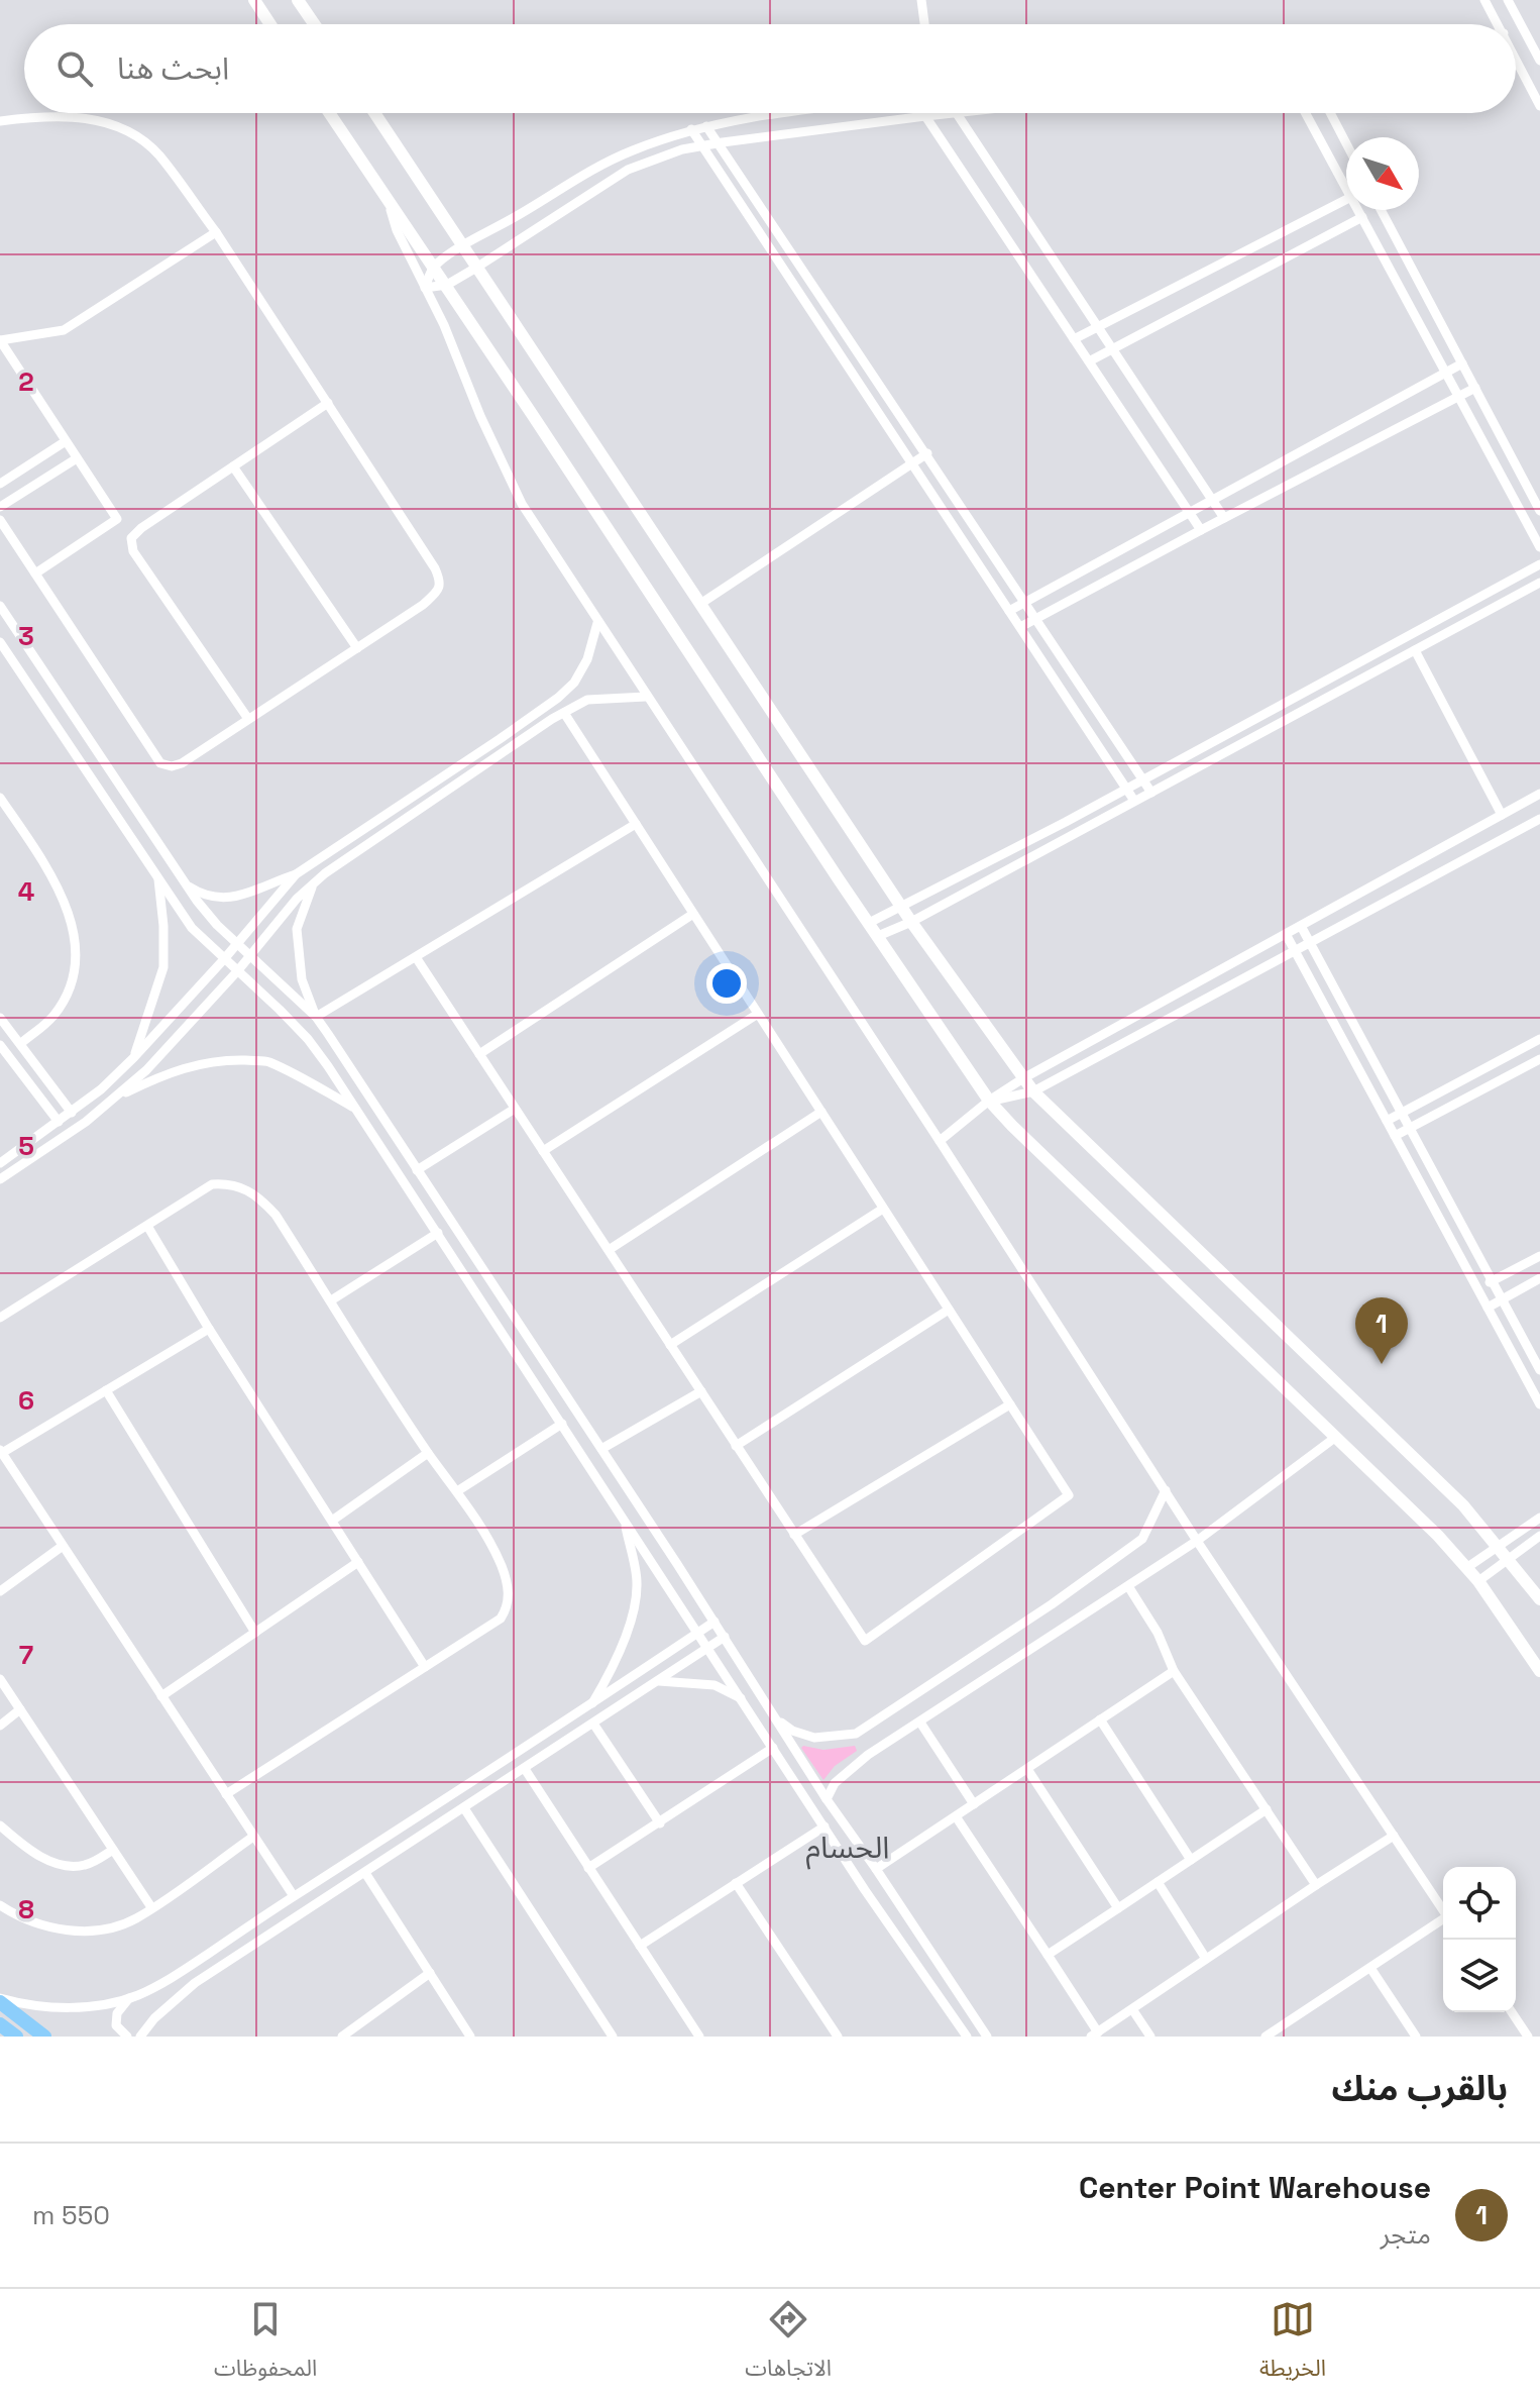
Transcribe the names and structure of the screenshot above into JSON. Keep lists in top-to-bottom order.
{
  "districts": ["الحسام"],
  "north": "bottom right",
  "page": {
    "search": "ابحث هنا",
    "pins": "1",
    "heading": "بالقرب منك",
    "list": [
      {
        "mark": "1",
        "name": "Center Point Warehouse",
        "note": "متجر",
        "value": "550 m"
      }
    ],
    "nav": ["الخريطة", "الاتجاهات", "المحفوظات"]
  },
  "grid": {
    "rows": [
      "2",
      "3",
      "4",
      "5",
      "6",
      "7",
      "8"
    ]
  }
}
